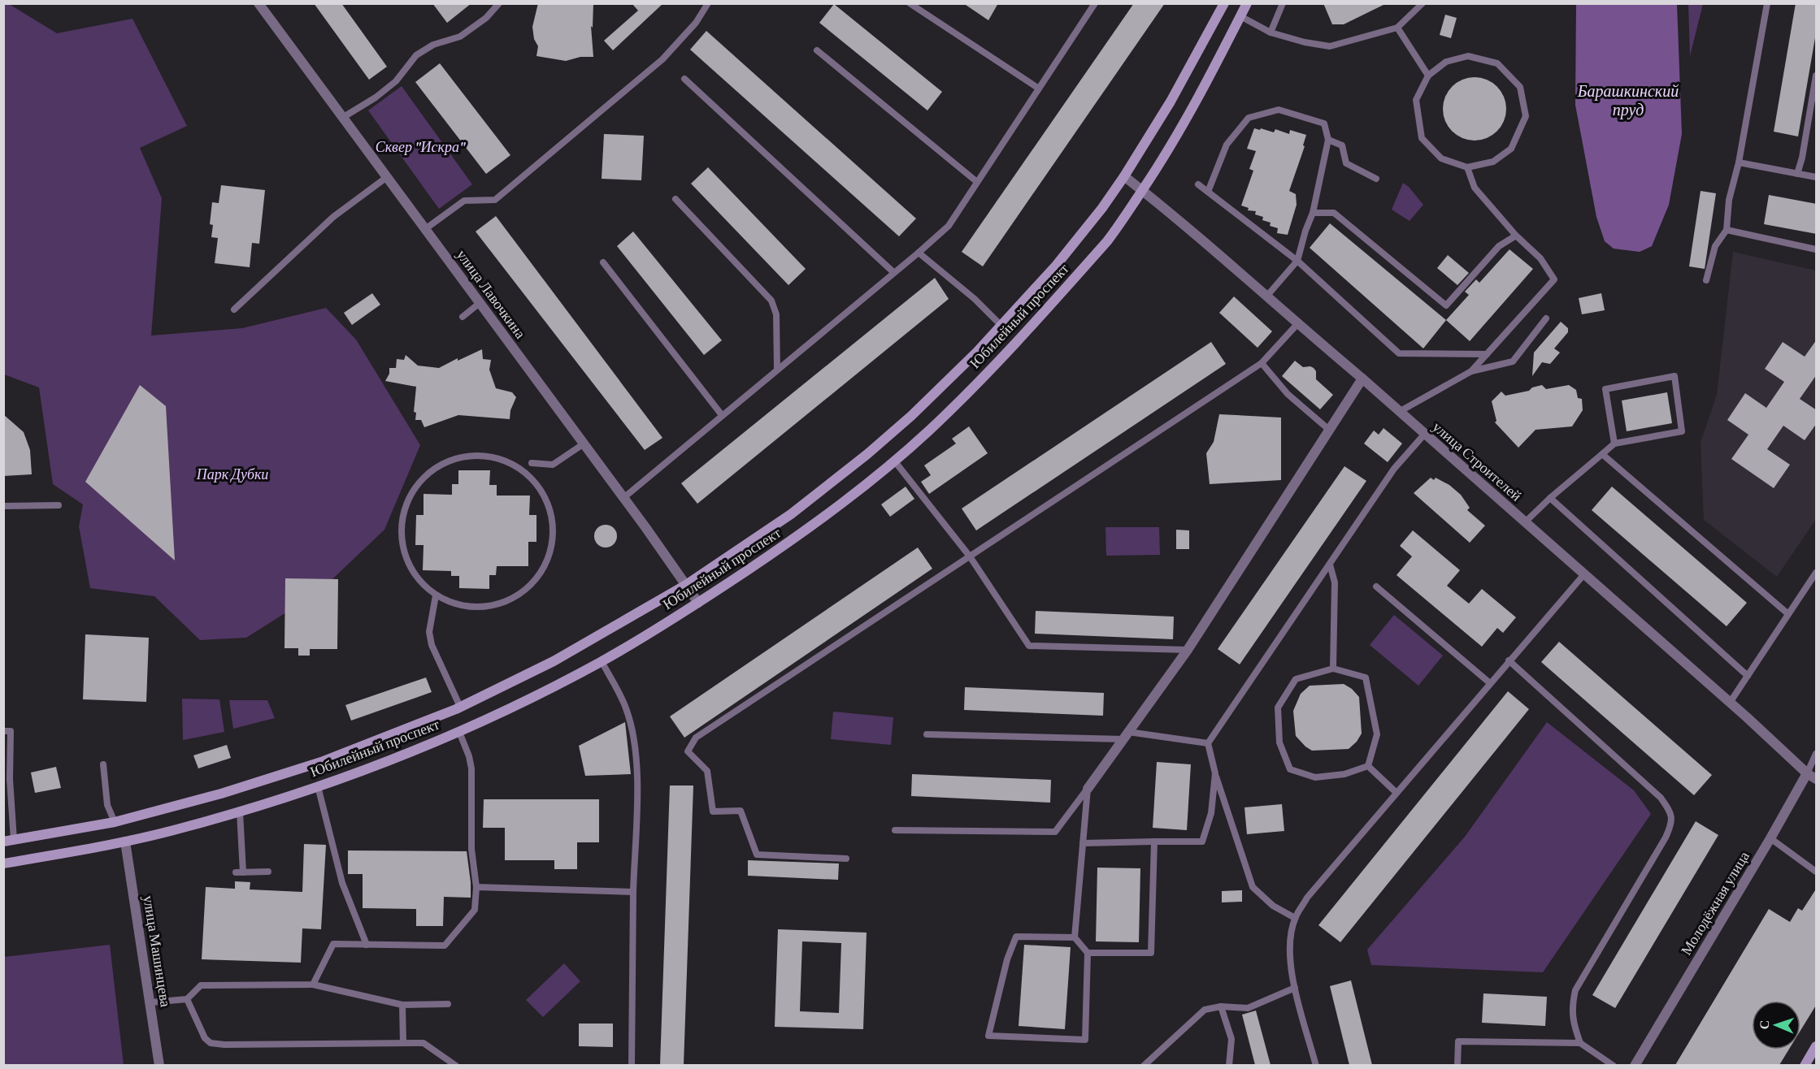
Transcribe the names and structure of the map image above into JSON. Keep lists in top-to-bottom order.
{
  "streets": {
    "main road": ["Юбилейный проспект"],
    "street": [
      "улица Лавочкина",
      "улица Строителей",
      "Молодёжная улица",
      "улица Машинцева"
    ]
  },
  "crossings": [
    ["улица Лавочкина", "Юбилейный проспект"],
    ["Юбилейный проспект", "улица Строителей"],
    ["Юбилейный проспект", "улица Машинцева"],
    ["улица Строителей", "Молодёжная улица"]
  ],
  "water": ["Барашкинский пруд"],
  "parks": ["Сквер \"Искра\"", "Парк Дубки"],
  "north": "left"
}
